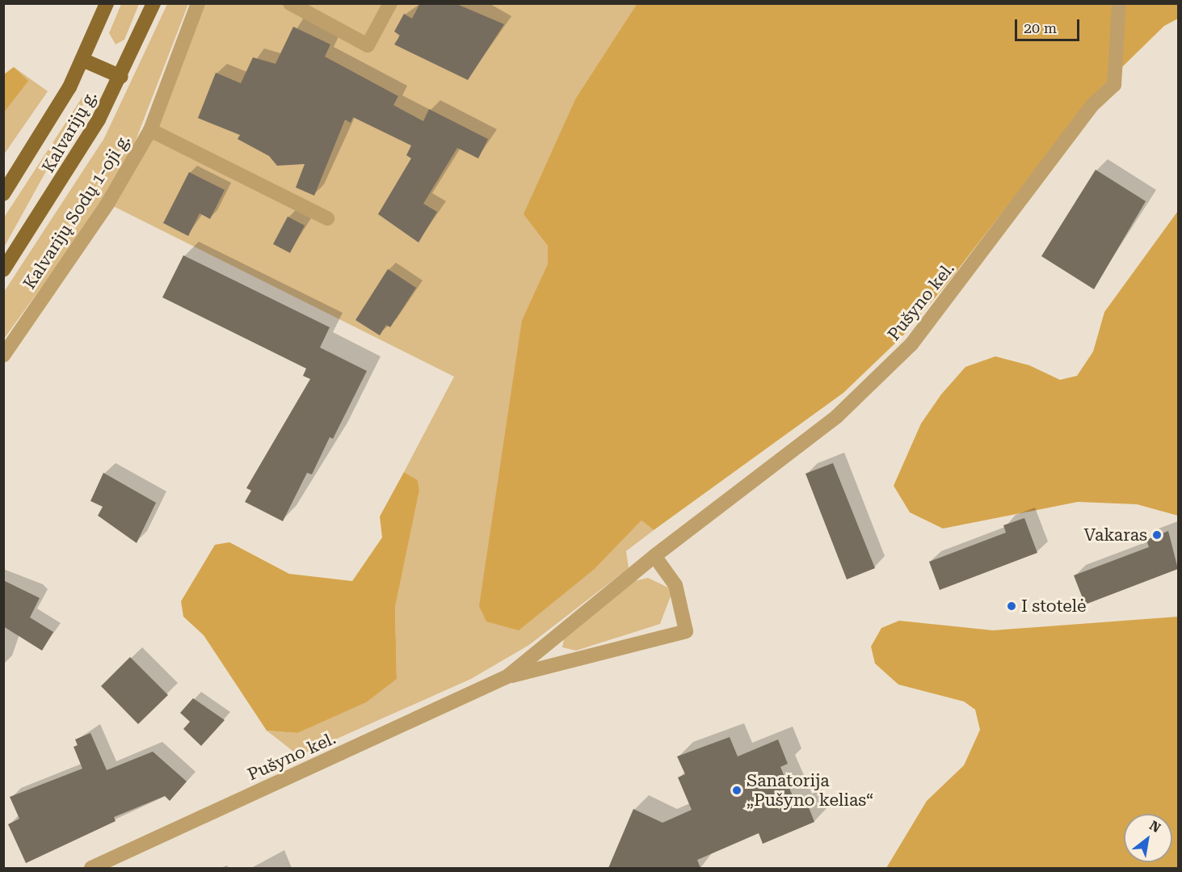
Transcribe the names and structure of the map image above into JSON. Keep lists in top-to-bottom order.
{
  "streets": {
    "main road": ["Kalvarijų g."],
    "street": ["Kalvarijų Sodų 1-oji g.", "Pušyno kel."]
  },
  "places": ["Vakaras", "I stotelė", "Sanatorija „Pušyno kelias“"],
  "scale_bar": "20 m",
  "north": "top right"
}
